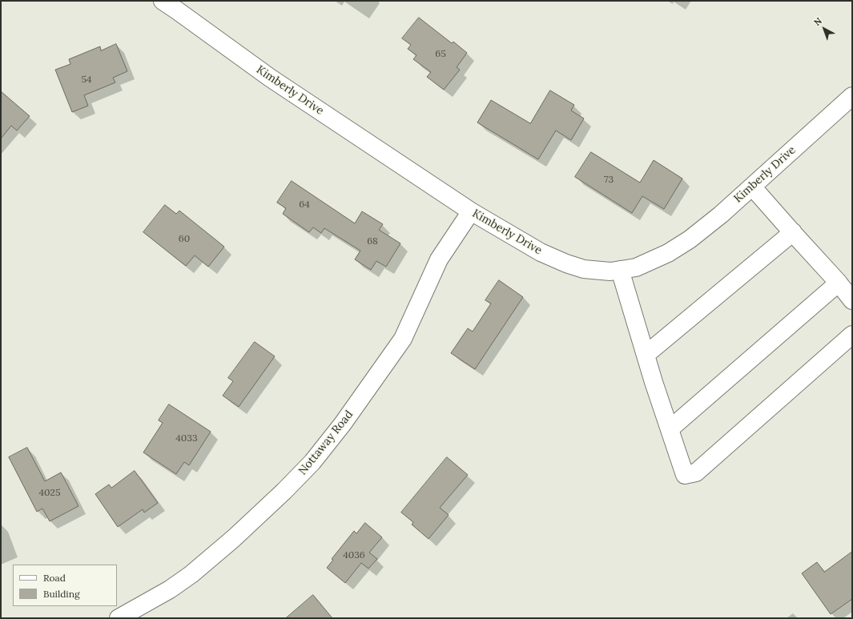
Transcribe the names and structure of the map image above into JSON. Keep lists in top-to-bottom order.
{
  "streets": {
    "street": ["Kimberly Drive", "Nottaway Road"]
  },
  "crossings": [
    ["Kimberly Drive", "Nottaway Road"]
  ],
  "house_numbers": [
    "65",
    "54",
    "73",
    "64",
    "60",
    "68",
    "4033",
    "4025",
    "4036"
  ],
  "legend": ["Road", "Building"],
  "north": "top left"
}
